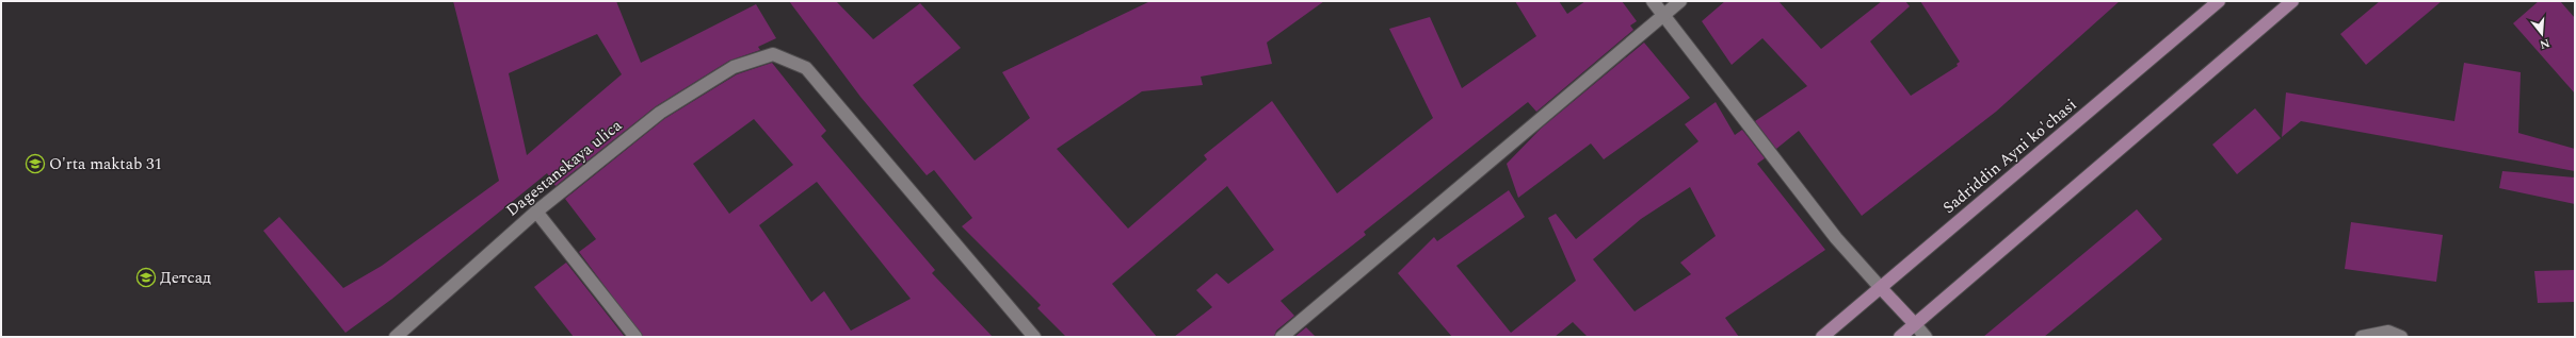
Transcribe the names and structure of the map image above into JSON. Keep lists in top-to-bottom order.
{
  "streets": {
    "main road": ["Sadriddin Ayni ko'chasi"],
    "street": ["Dagestanskaya ulica"]
  },
  "places": {
    "school or university": ["O'rta maktab 31", "Детсад"]
  },
  "north": "bottom"
}
